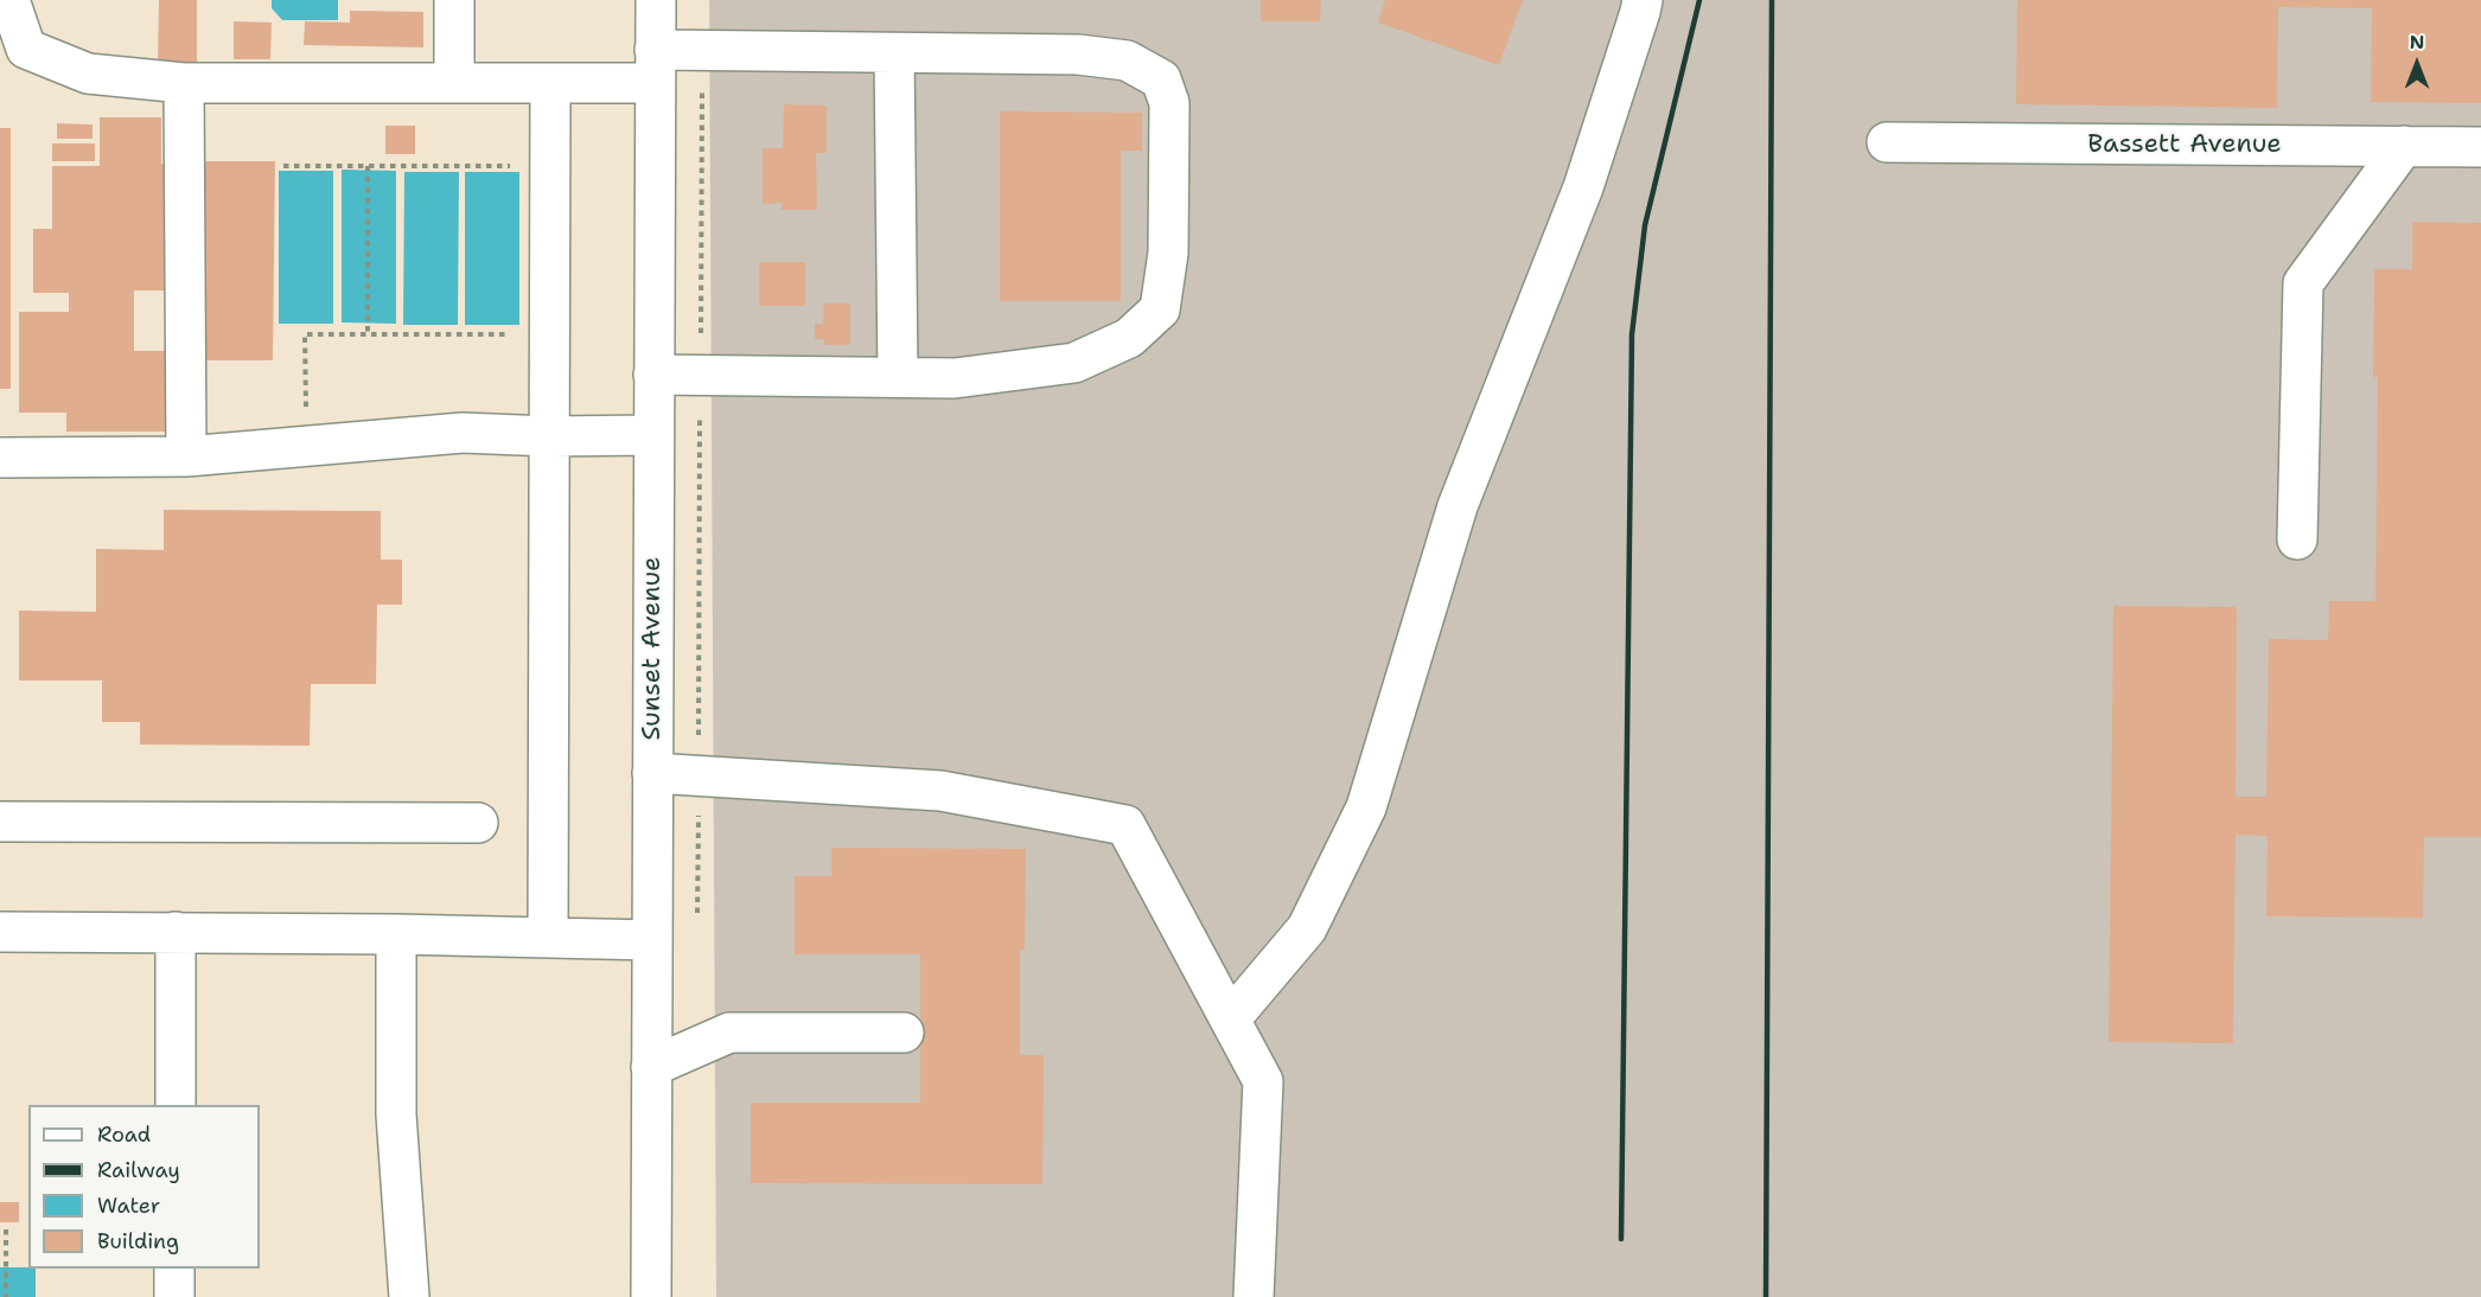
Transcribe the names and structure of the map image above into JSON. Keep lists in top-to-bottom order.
{
  "streets": {
    "street": ["Bassett Avenue", "Sunset Avenue"]
  },
  "legend": [
    "Road",
    "Railway",
    "Water",
    "Building"
  ],
  "north": "top"
}
